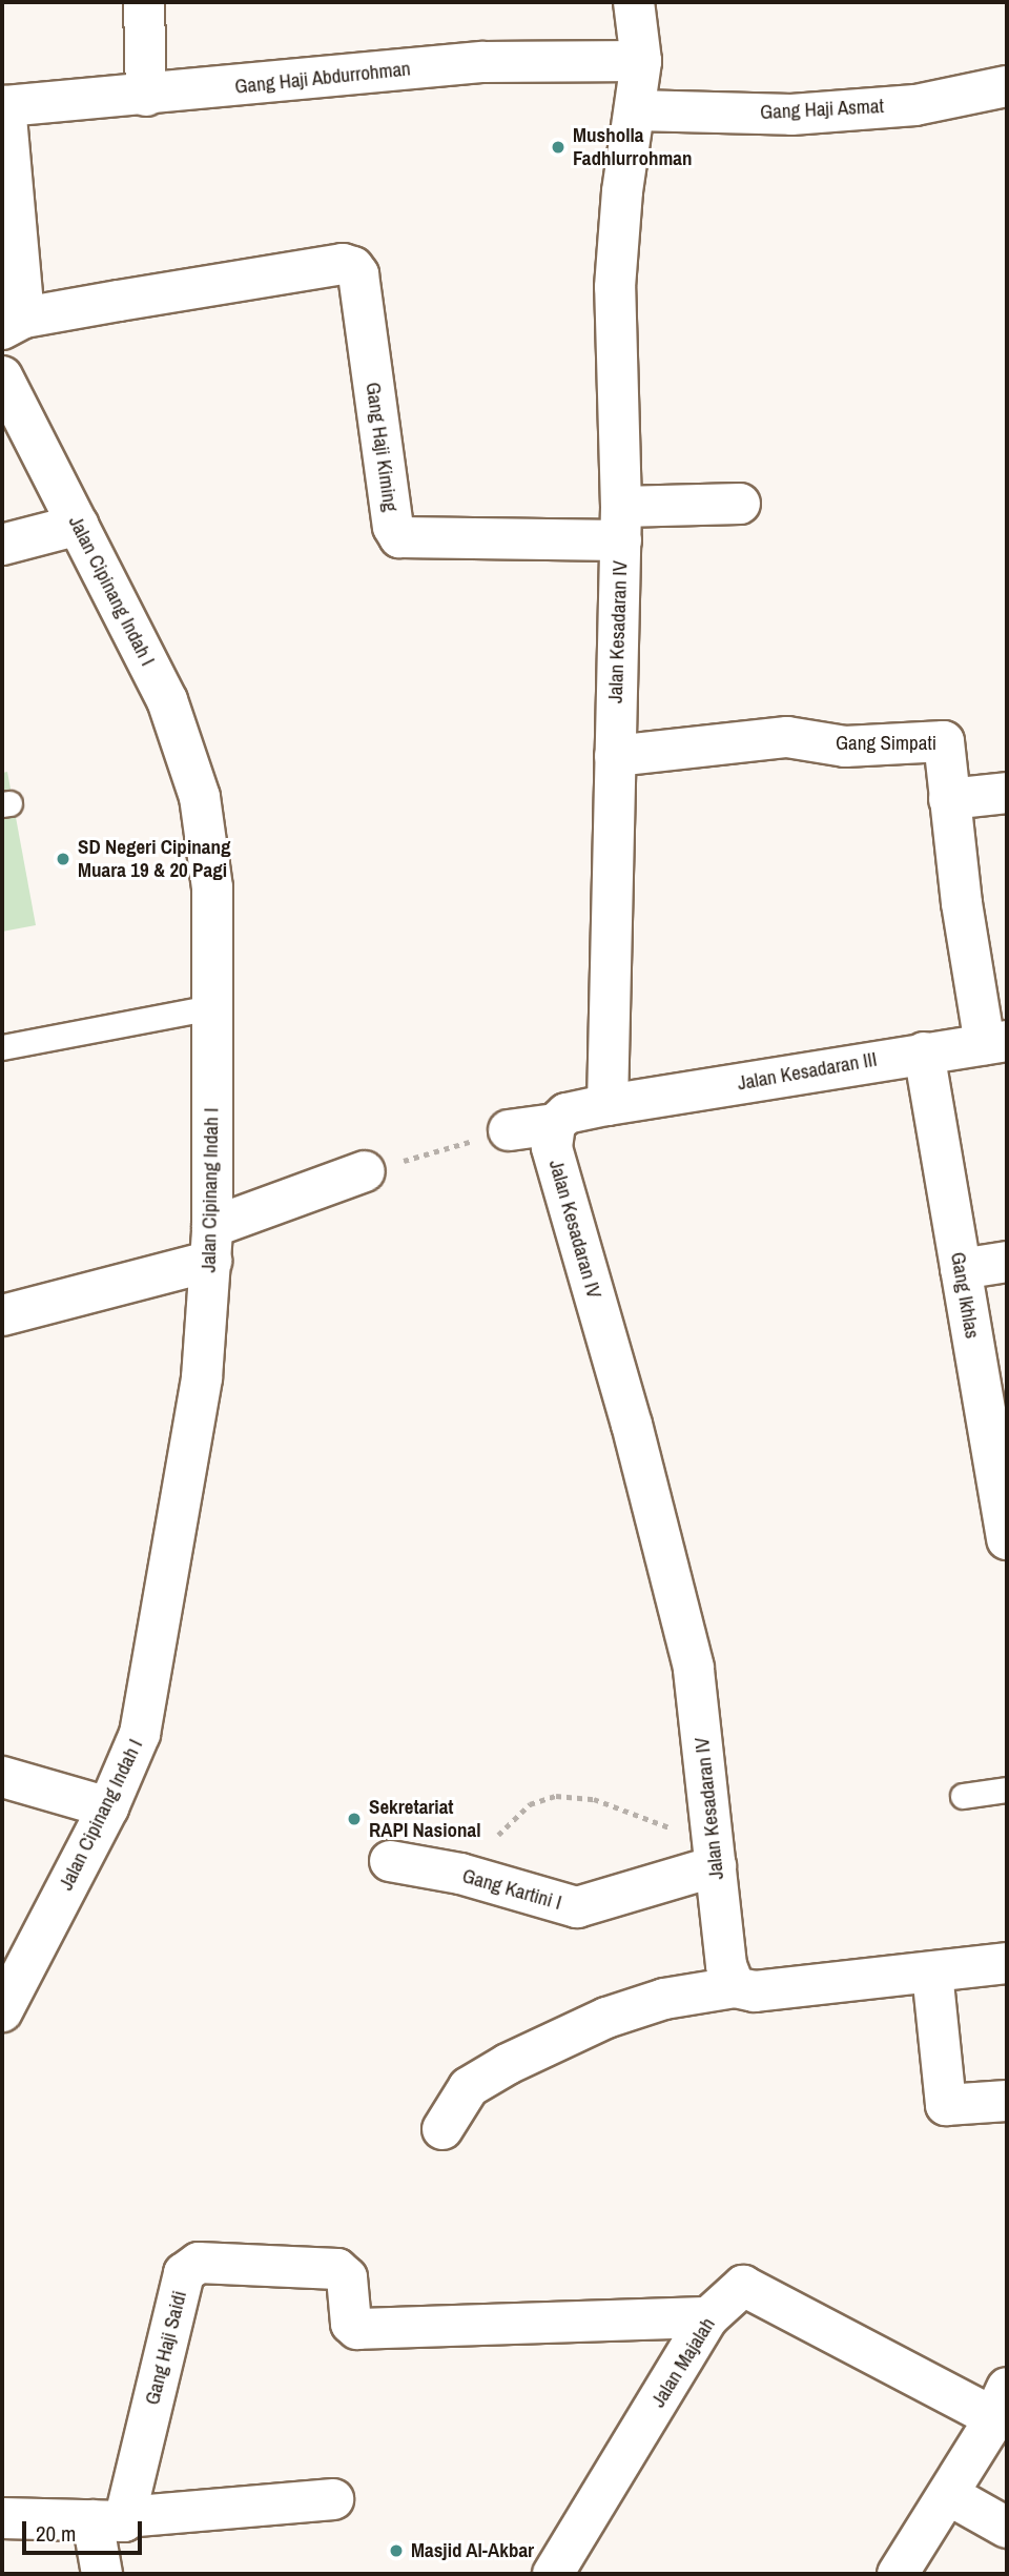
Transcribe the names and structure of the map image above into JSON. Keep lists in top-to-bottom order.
{
  "streets": {
    "street": [
      "Gang Haji Abdurrohman",
      "Gang Haji Asmat",
      "Gang Haji Kiming",
      "Jalan Cipinang Indah I",
      "Jalan Kesadaran IV",
      "Gang Simpati",
      "Jalan Kesadaran III",
      "Gang Ikhlas",
      "Gang Kartini I",
      "Gang Haji Saidi",
      "Jalan Majalah"
    ]
  },
  "crossings": [
    ["Gang Haji Abdurrohman", "Gang Haji Kiming"],
    ["Gang Haji Abdurrohman", "Jalan Kesadaran IV"],
    ["Gang Haji Asmat", "Jalan Kesadaran IV"],
    ["Gang Haji Kiming", "Jalan Kesadaran IV"],
    ["Jalan Kesadaran IV", "Gang Simpati"],
    ["Jalan Kesadaran IV", "Jalan Kesadaran III"],
    ["Jalan Kesadaran IV", "Gang Kartini I"],
    ["Gang Simpati", "Jalan Kesadaran III"],
    ["Jalan Kesadaran III", "Gang Ikhlas"],
    ["Gang Haji Saidi", "Jalan Majalah"]
  ],
  "places": [
    "Musholla Fadhlurrohman",
    "SD Negeri Cipinang Muara 19 & 20 Pagi",
    "Sekretariat RAPI Nasional",
    "Masjid Al-Akbar"
  ],
  "scale_bar": "20 m"
}
